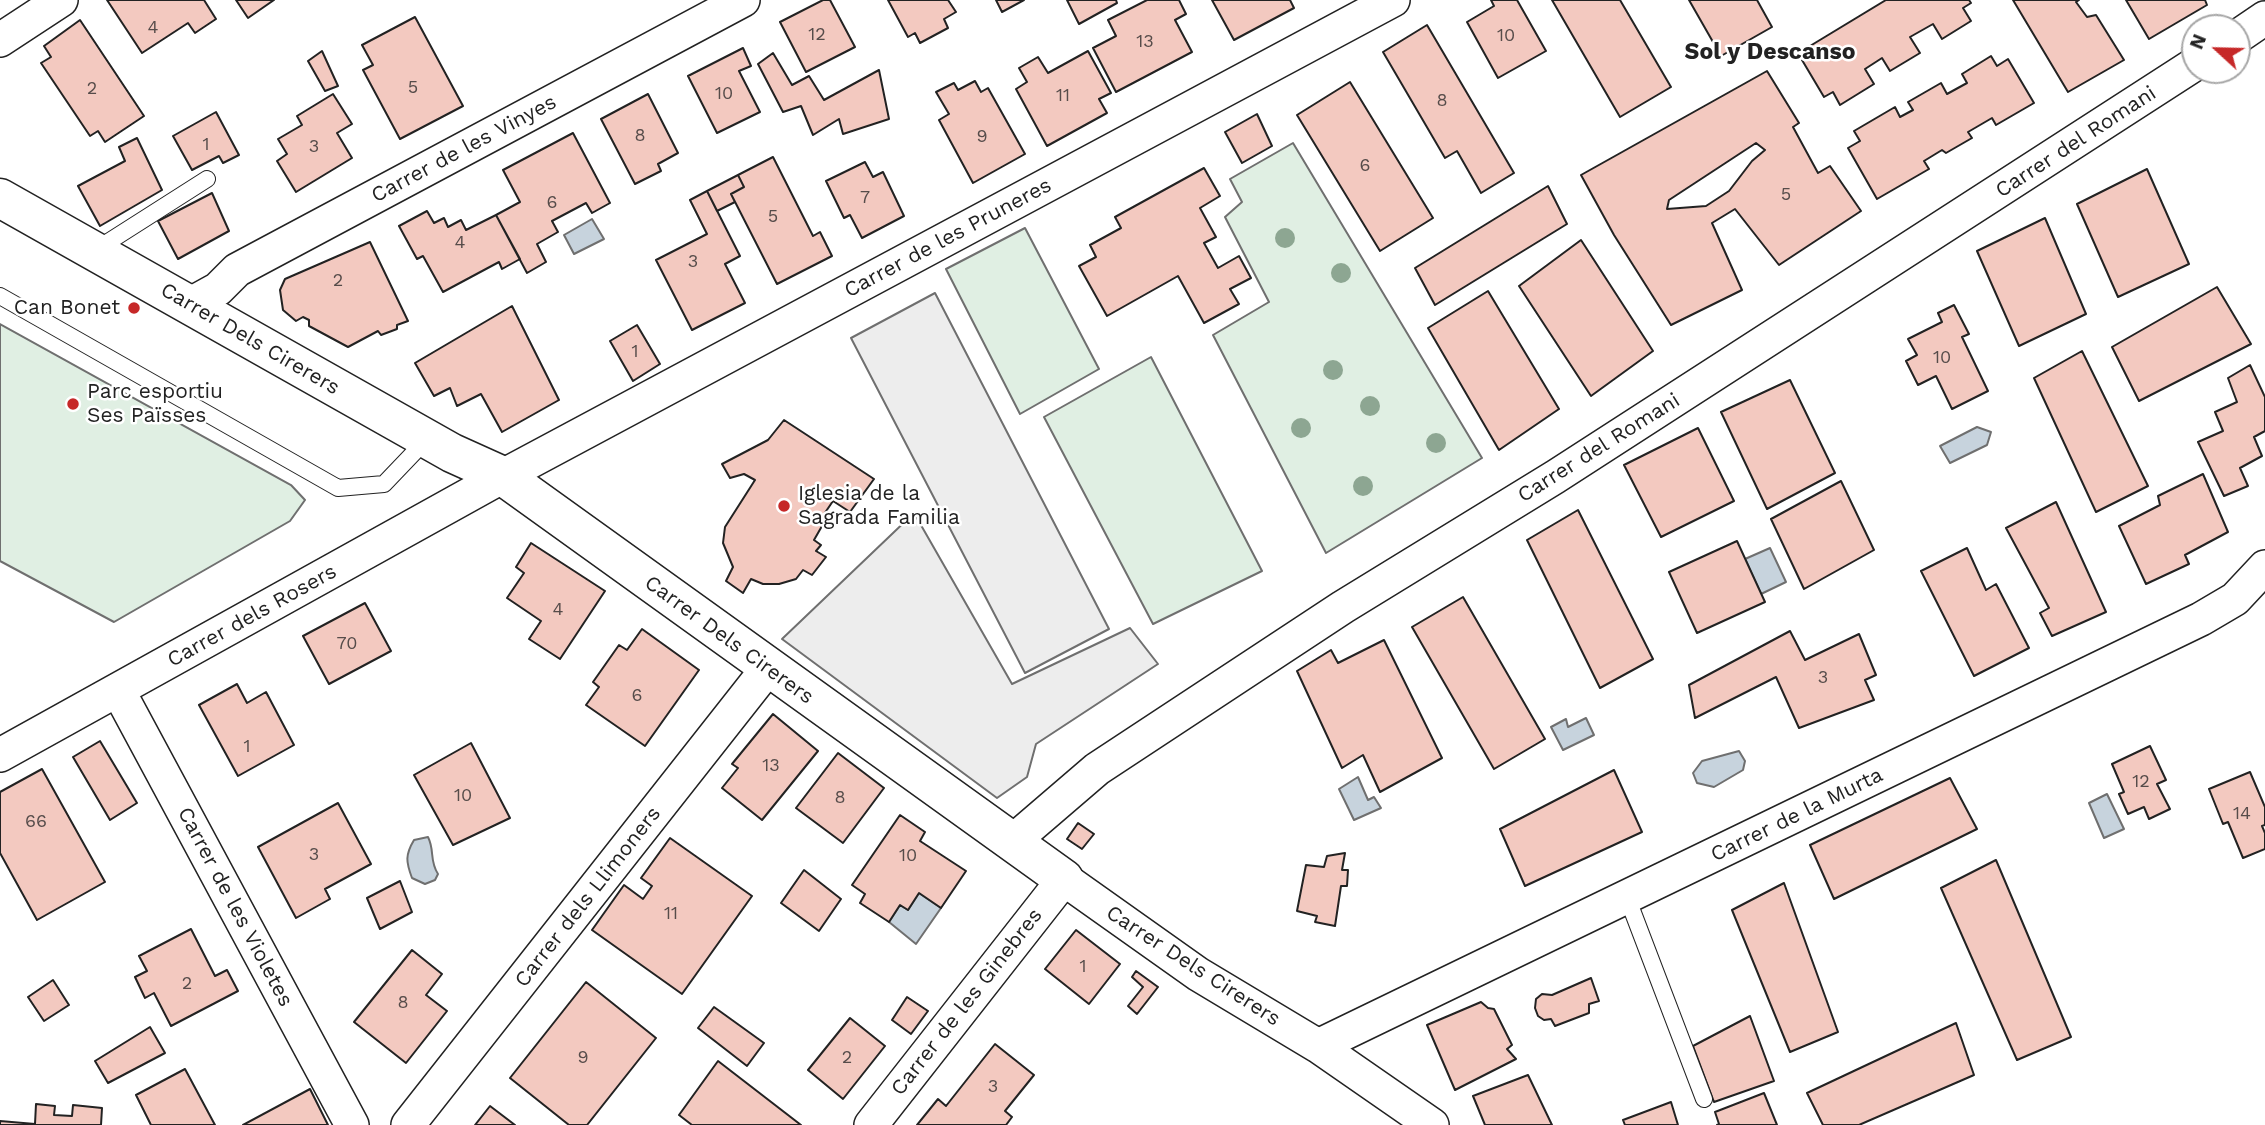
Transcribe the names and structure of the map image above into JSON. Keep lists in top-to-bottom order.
{
  "streets": {
    "street": [
      "Carrer del Romani",
      "Carrer de les Vinyes",
      "Carrer de les Pruneres",
      "Carrer Dels Cirerers",
      "Carrer dels Rosers",
      "Carrer de la Murta",
      "Carrer dels Llimoners",
      "Carrer de les Violetes",
      "Carrer de les Ginebres"
    ]
  },
  "crossings": [
    ["Carrer del Romani", "Carrer Dels Cirerers"],
    ["Carrer de les Vinyes", "Carrer Dels Cirerers"],
    ["Carrer de les Pruneres", "Carrer Dels Cirerers"],
    ["Carrer de les Pruneres", "Carrer dels Rosers"],
    ["Carrer Dels Cirerers", "Carrer dels Rosers"],
    ["Carrer Dels Cirerers", "Carrer de la Murta"],
    ["Carrer Dels Cirerers", "Carrer dels Llimoners"],
    ["Carrer Dels Cirerers", "Carrer de les Ginebres"],
    ["Carrer dels Rosers", "Carrer de les Violetes"]
  ],
  "districts": ["Sol y Descanso"],
  "places": ["Can Bonet", "Parc esportiu Ses Païsses", "Iglesia de la Sagrada Familia"],
  "house_numbers": [
    "4",
    "12",
    "10",
    "13",
    "5",
    "2",
    "10",
    "11",
    "8",
    "8",
    "9",
    "1",
    "3",
    "6",
    "5",
    "7",
    "6",
    "5",
    "4",
    "3",
    "2",
    "1",
    "10",
    "4",
    "70",
    "3",
    "6",
    "1",
    "13",
    "12",
    "10",
    "8",
    "14",
    "66",
    "3",
    "10",
    "11",
    "1",
    "2",
    "8",
    "9",
    "2",
    "3"
  ],
  "north": "left"
}
